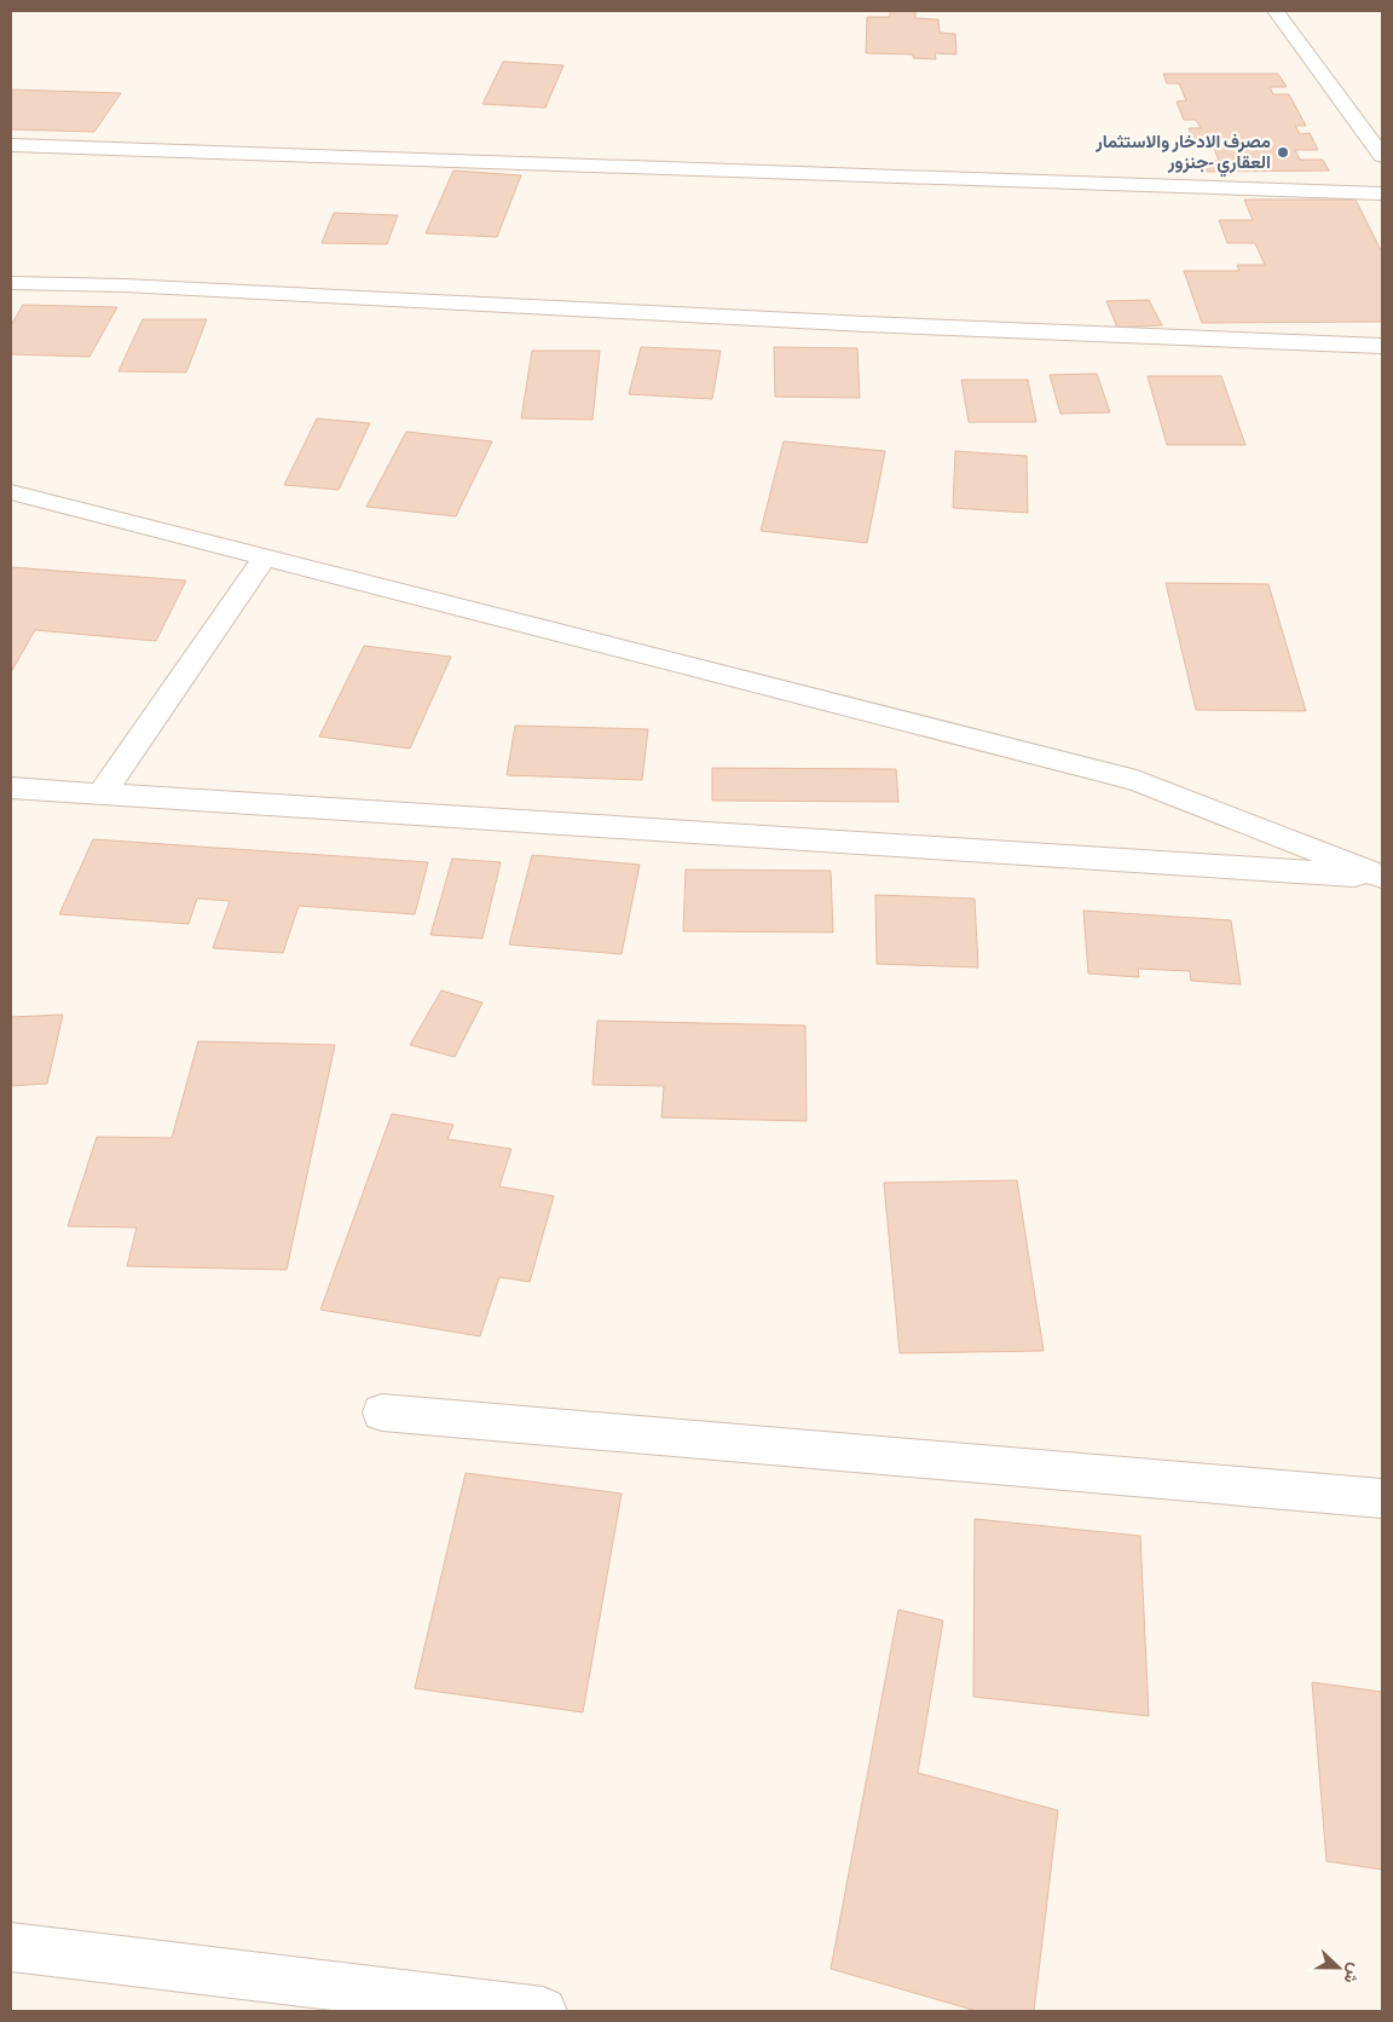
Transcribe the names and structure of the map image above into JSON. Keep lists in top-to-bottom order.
{
  "places": ["مصرف الادخار والاستثمار العقاري -جنزور"],
  "north": "right"
}
